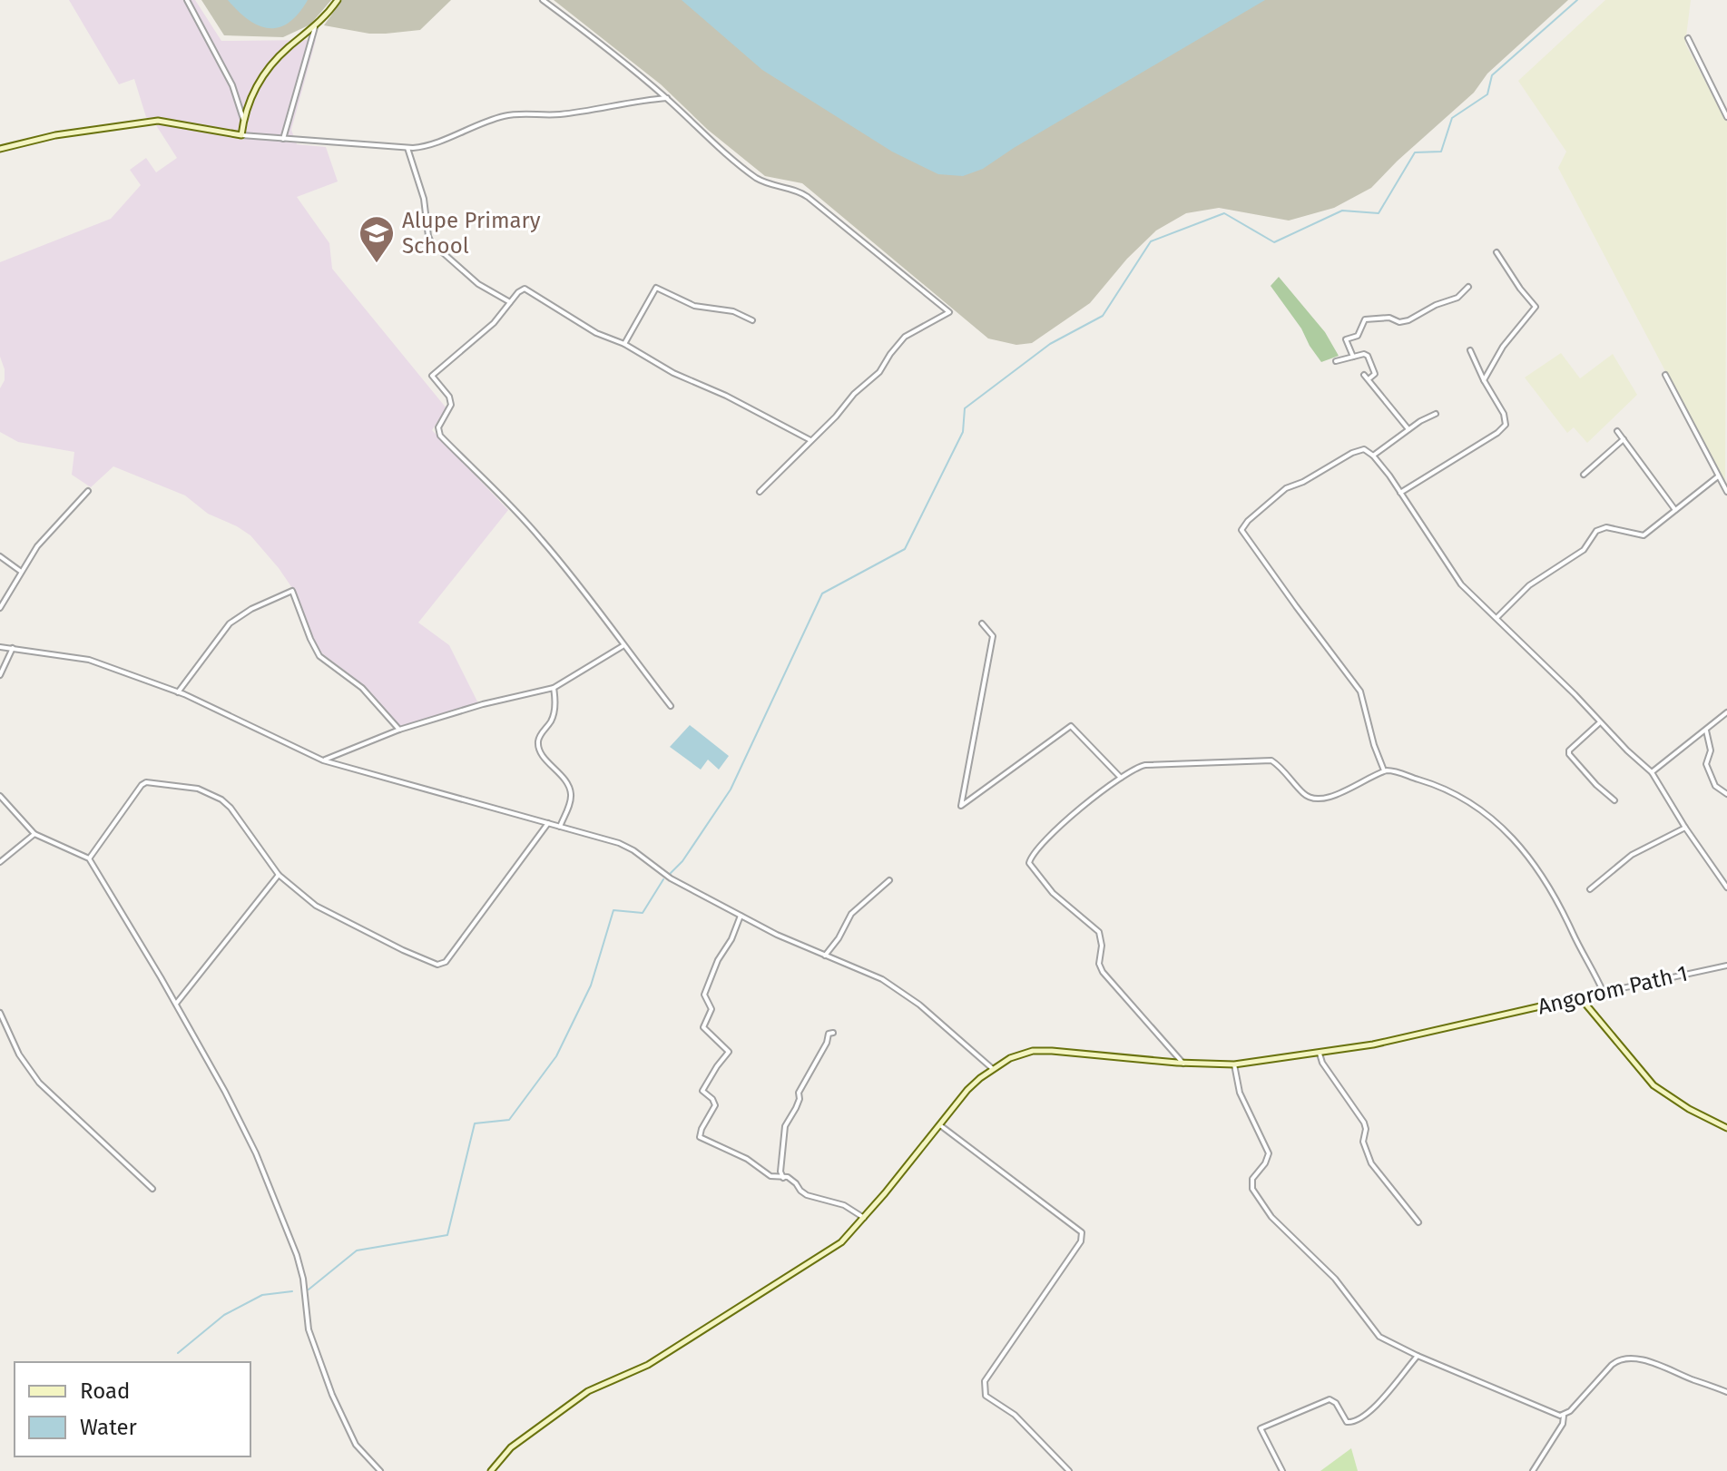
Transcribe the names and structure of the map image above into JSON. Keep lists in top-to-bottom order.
{
  "streets": {
    "street": ["Angorom Path 1"]
  },
  "places": {
    "school or university": ["Alupe Primary School"]
  },
  "legend": ["Road", "Water"]
}
